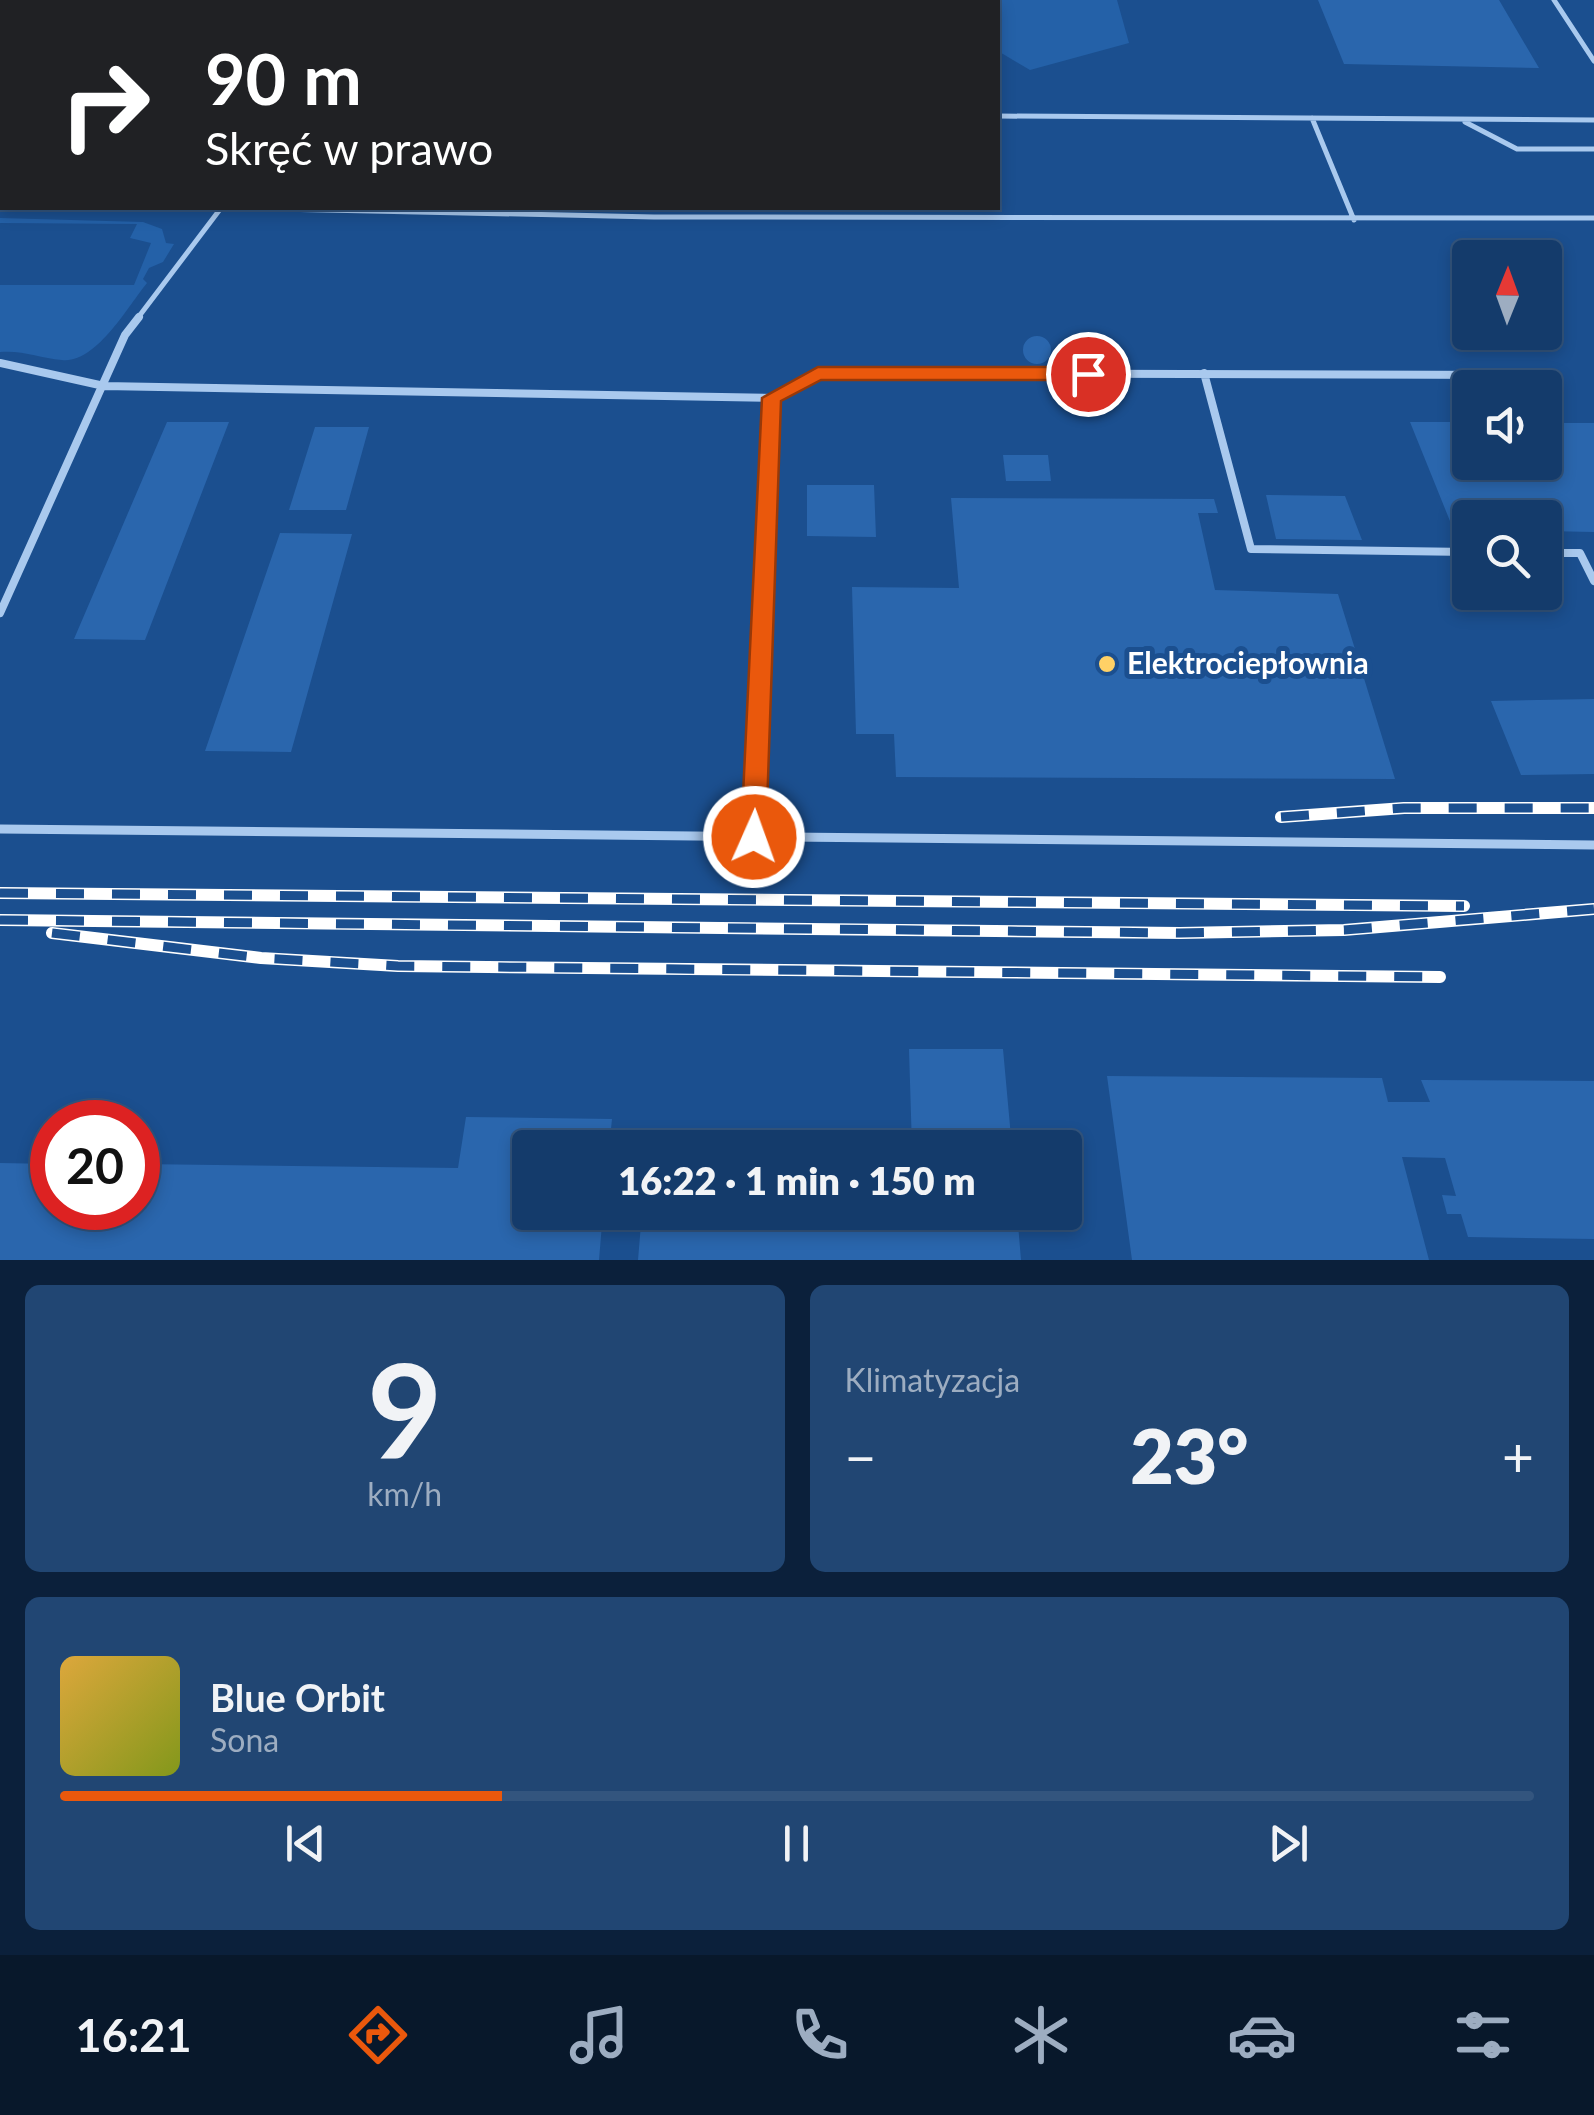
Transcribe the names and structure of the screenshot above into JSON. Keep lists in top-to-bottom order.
{
  "places": ["Elektrociepłownia"],
  "north": "top",
  "page": {
    "turn": ["90 m", "Skręć w prawo"],
    "limit": "20",
    "trip": "16:22 · 1 min · 150 m",
    "tile": [
      ["9", "km/h"],
      "Klimatyzacja"
    ],
    "heat": ["−", "23°", "+"],
    "song": ["Blue Orbit", "Sona"],
    "tabs": "16:21"
  }
}
